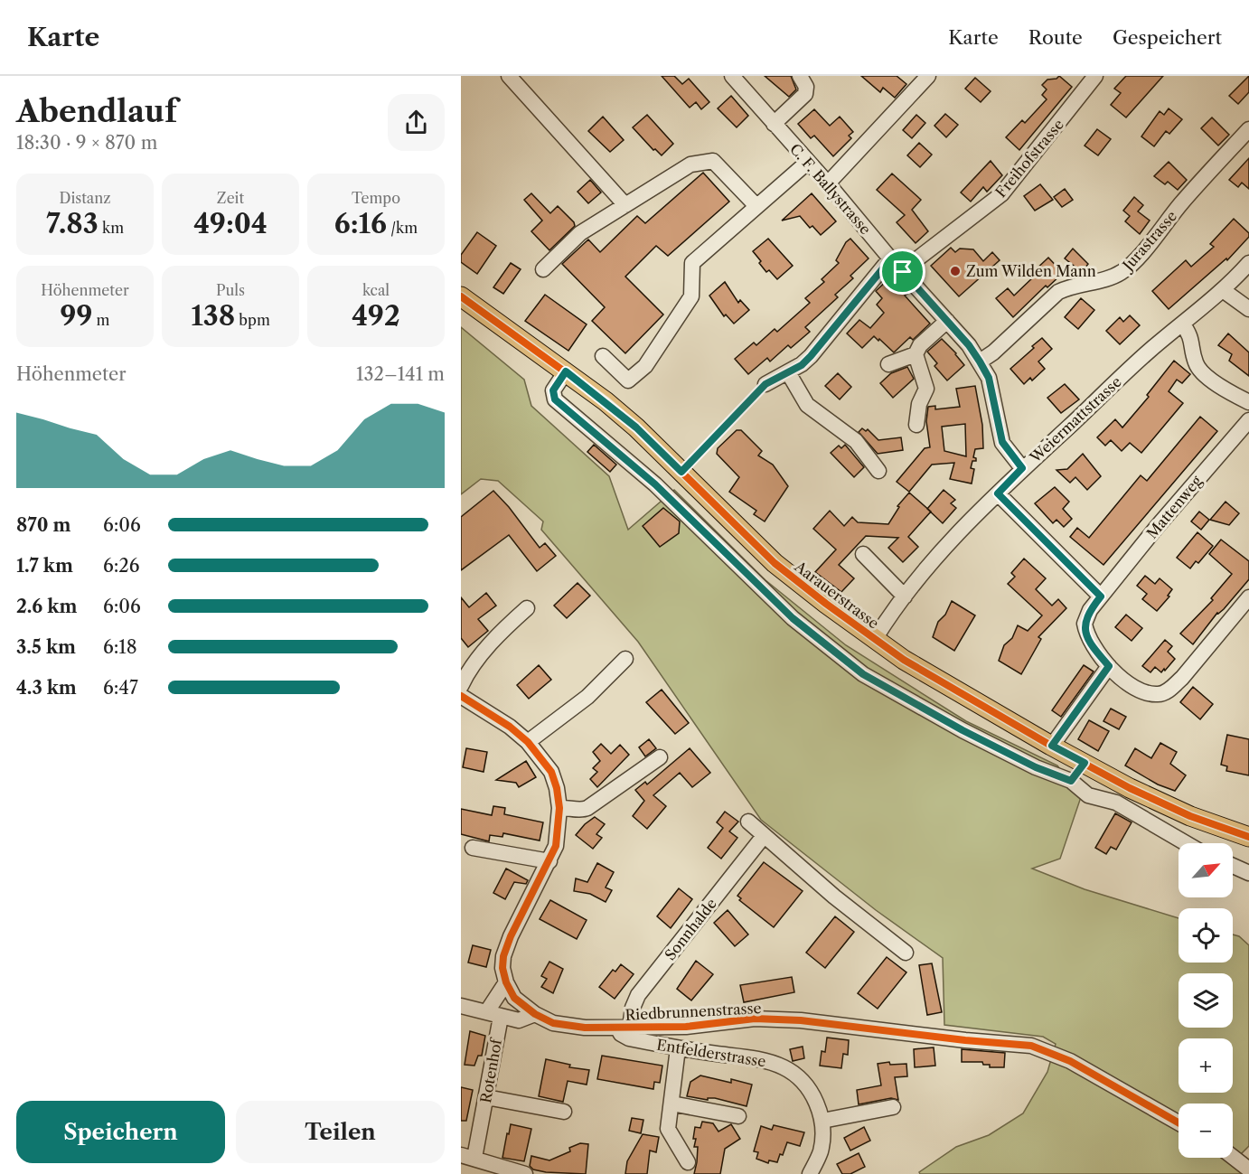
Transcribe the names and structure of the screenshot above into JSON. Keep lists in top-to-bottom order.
{
  "streets": {
    "main road": ["Aarauerstrasse"],
    "street": [
      "Freihofstrasse",
      "C. F. Ballystrasse",
      "Jurastrasse",
      "Weiermattstrasse",
      "Mattenweg",
      "Sonnhalde",
      "Riedbrunnenstrasse",
      "Entfelderstrasse",
      "Rotenhof"
    ]
  },
  "crossings": [
    ["Freihofstrasse", "C. F. Ballystrasse"],
    ["C. F. Ballystrasse", "Jurastrasse"],
    ["C. F. Ballystrasse", "Weiermattstrasse"],
    ["Weiermattstrasse", "Aarauerstrasse"],
    ["Sonnhalde", "Riedbrunnenstrasse"],
    ["Sonnhalde", "Entfelderstrasse"],
    ["Riedbrunnenstrasse", "Entfelderstrasse"]
  ],
  "places": ["Zum Wilden Mann"],
  "north": "top right",
  "page": {
    "header": "Karte",
    "nav": ["Karte", "Route", "Gespeichert"],
    "heading": ["Abendlauf", "18:30 · 9 × 870 m"],
    "stats": [
      ["Distanz", "7.83 km"],
      ["Zeit", "49:04"],
      ["Tempo", "6:16 /km"],
      ["Höhenmeter", "99 m"],
      ["Puls", "138 bpm"],
      ["kcal", "492"]
    ],
    "chart": ["Höhenmeter", "132–141 m"],
    "list": [
      {
        "name": "870 m",
        "note": "6:06"
      },
      {
        "name": "1.7 km",
        "note": "6:26"
      },
      {
        "name": "2.6 km",
        "note": "6:06"
      },
      {
        "name": "3.5 km",
        "note": "6:18"
      },
      {
        "name": "4.3 km",
        "note": "6:47"
      }
    ],
    "map_buttons": ["+", "−"],
    "buttons": ["Speichern", "Teilen"]
  }
}
